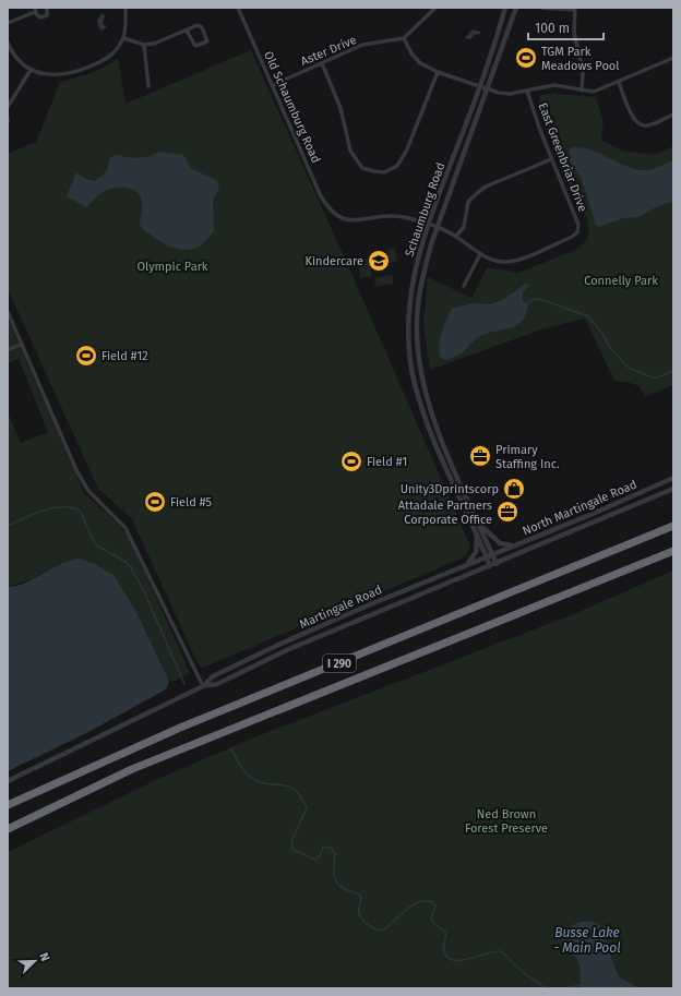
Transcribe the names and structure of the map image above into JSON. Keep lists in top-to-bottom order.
{
  "streets": {
    "highway": ["I 290"],
    "street": [
      "Aster Drive",
      "Old Schaumburg Road",
      "East Greenbriar Drive",
      "Schaumburg Road",
      "North Martingale Road",
      "Martingale Road"
    ]
  },
  "crossings": [
    ["Aster Drive", "Old Schaumburg Road"],
    ["Old Schaumburg Road", "Schaumburg Road"],
    ["Schaumburg Road", "North Martingale Road"],
    ["Schaumburg Road", "Martingale Road"],
    ["North Martingale Road", "Martingale Road"]
  ],
  "water": ["Busse Lake - Main Pool"],
  "parks": ["Olympic Park", "Connelly Park", "Ned Brown Forest Preserve"],
  "places": {
    "sports": [
      "TGM Park Meadows Pool",
      "Field #12",
      "Field #1",
      "Field #5"
    ],
    "school or university": ["Kindercare"],
    "office": ["Primary Staffing Inc.", "Attadale Partners Corporate Office"],
    "shop": ["Unity3Dprintscorp"]
  },
  "scale_bar": "100 m",
  "north": "top right"
}
